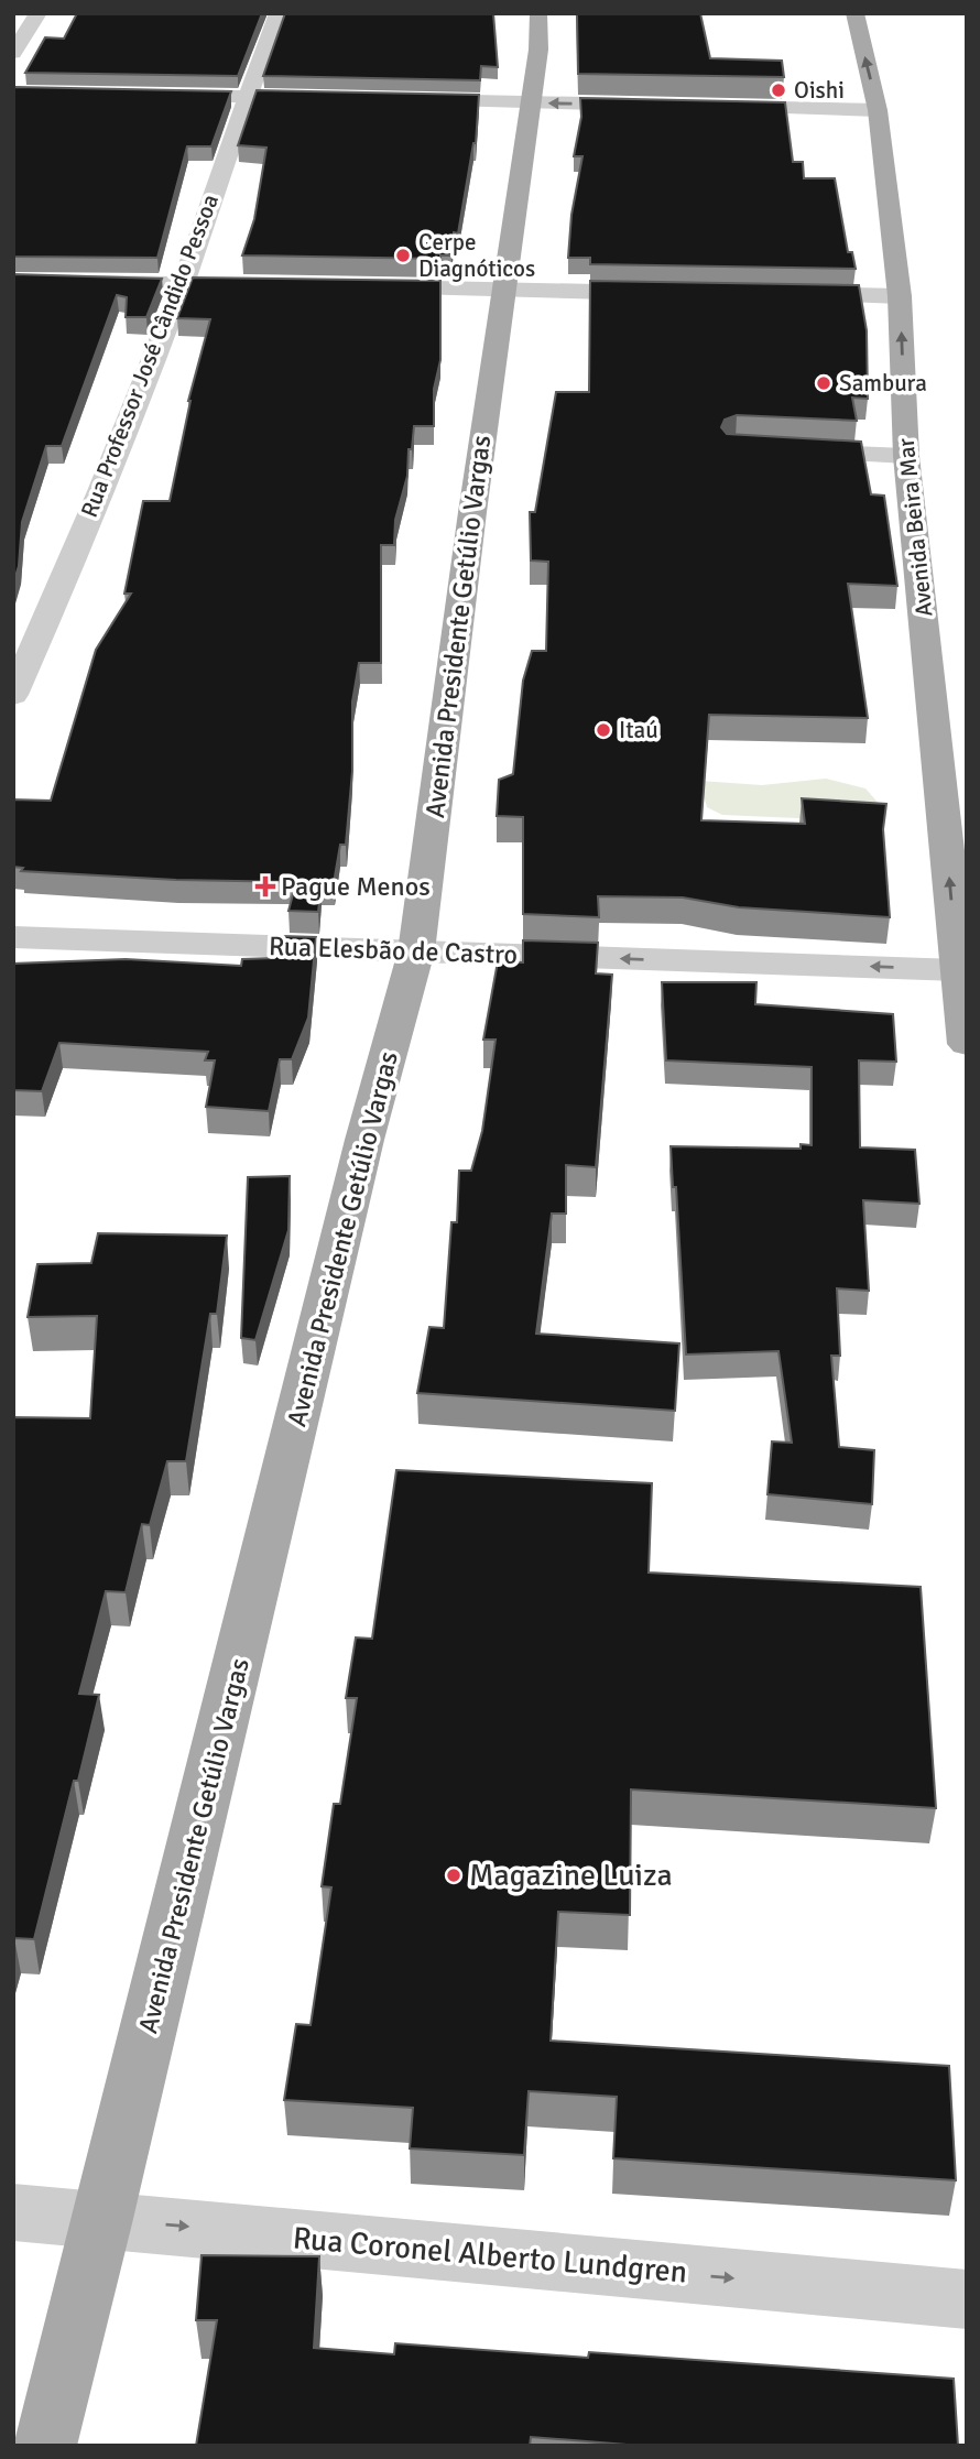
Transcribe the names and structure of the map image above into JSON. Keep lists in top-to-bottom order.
{
  "streets": {
    "main road": ["Avenida Beira Mar", "Avenida Presidente Getúlio Vargas"],
    "street": ["Rua Professor José Cândido Pessoa", "Rua Elesbão de Castro", "Rua Coronel Alberto Lundgren"]
  },
  "crossings": [
    ["Avenida Beira Mar", "Rua Elesbão de Castro"],
    ["Avenida Presidente Getúlio Vargas", "Rua Elesbão de Castro"],
    ["Avenida Presidente Getúlio Vargas", "Rua Coronel Alberto Lundgren"]
  ],
  "one_way": ["Avenida Beira Mar", "Rua Elesbão de Castro", "Rua Coronel Alberto Lundgren"],
  "places": {
    "other": [
      "Oishi",
      "Cerpe Diagnóticos",
      "Sambura",
      "Itaú",
      "Magazine Luiza"
    ],
    "health": ["Pague Menos"]
  }
}
